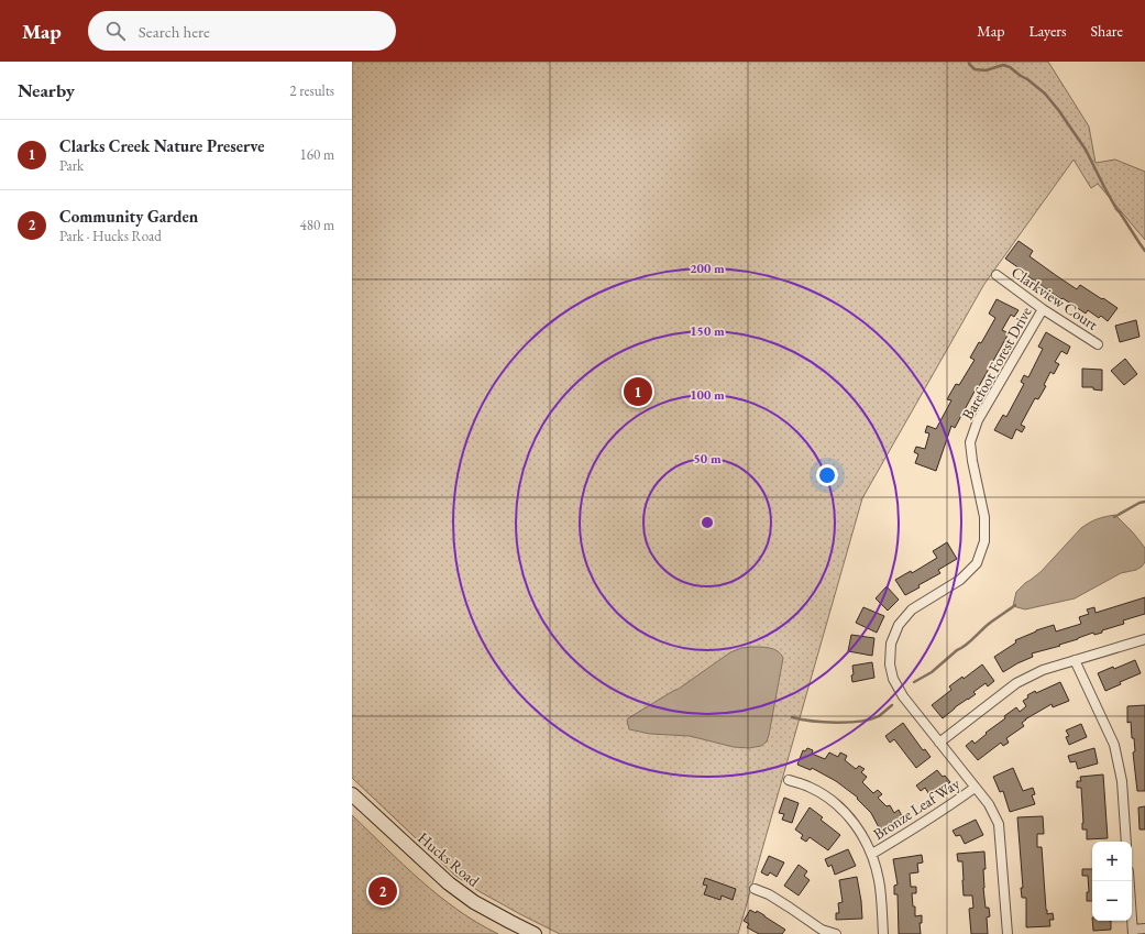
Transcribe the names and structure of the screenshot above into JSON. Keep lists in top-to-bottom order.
{
  "streets": {
    "main road": ["Hucks Road"],
    "street": ["Clarkview Court", "Barefoot Forest Drive", "Bronze Leaf Way"]
  },
  "crossings": [
    ["Clarkview Court", "Barefoot Forest Drive"]
  ],
  "page": {
    "header": "Map",
    "search": "Search here",
    "nav": ["Map", "Layers", "Share"],
    "heading": ["Nearby", "2 results"],
    "list": [
      {
        "mark": "1",
        "name": "Clarks Creek Nature Preserve",
        "note": "Park",
        "value": "160 m"
      },
      {
        "mark": "2",
        "name": "Community Garden",
        "note": "Park · Hucks Road",
        "value": "480 m"
      }
    ],
    "pins": ["1", "2"],
    "map_buttons": ["+", "−"]
  },
  "rings": [
    "200 m",
    "150 m",
    "100 m",
    "50 m"
  ]
}
